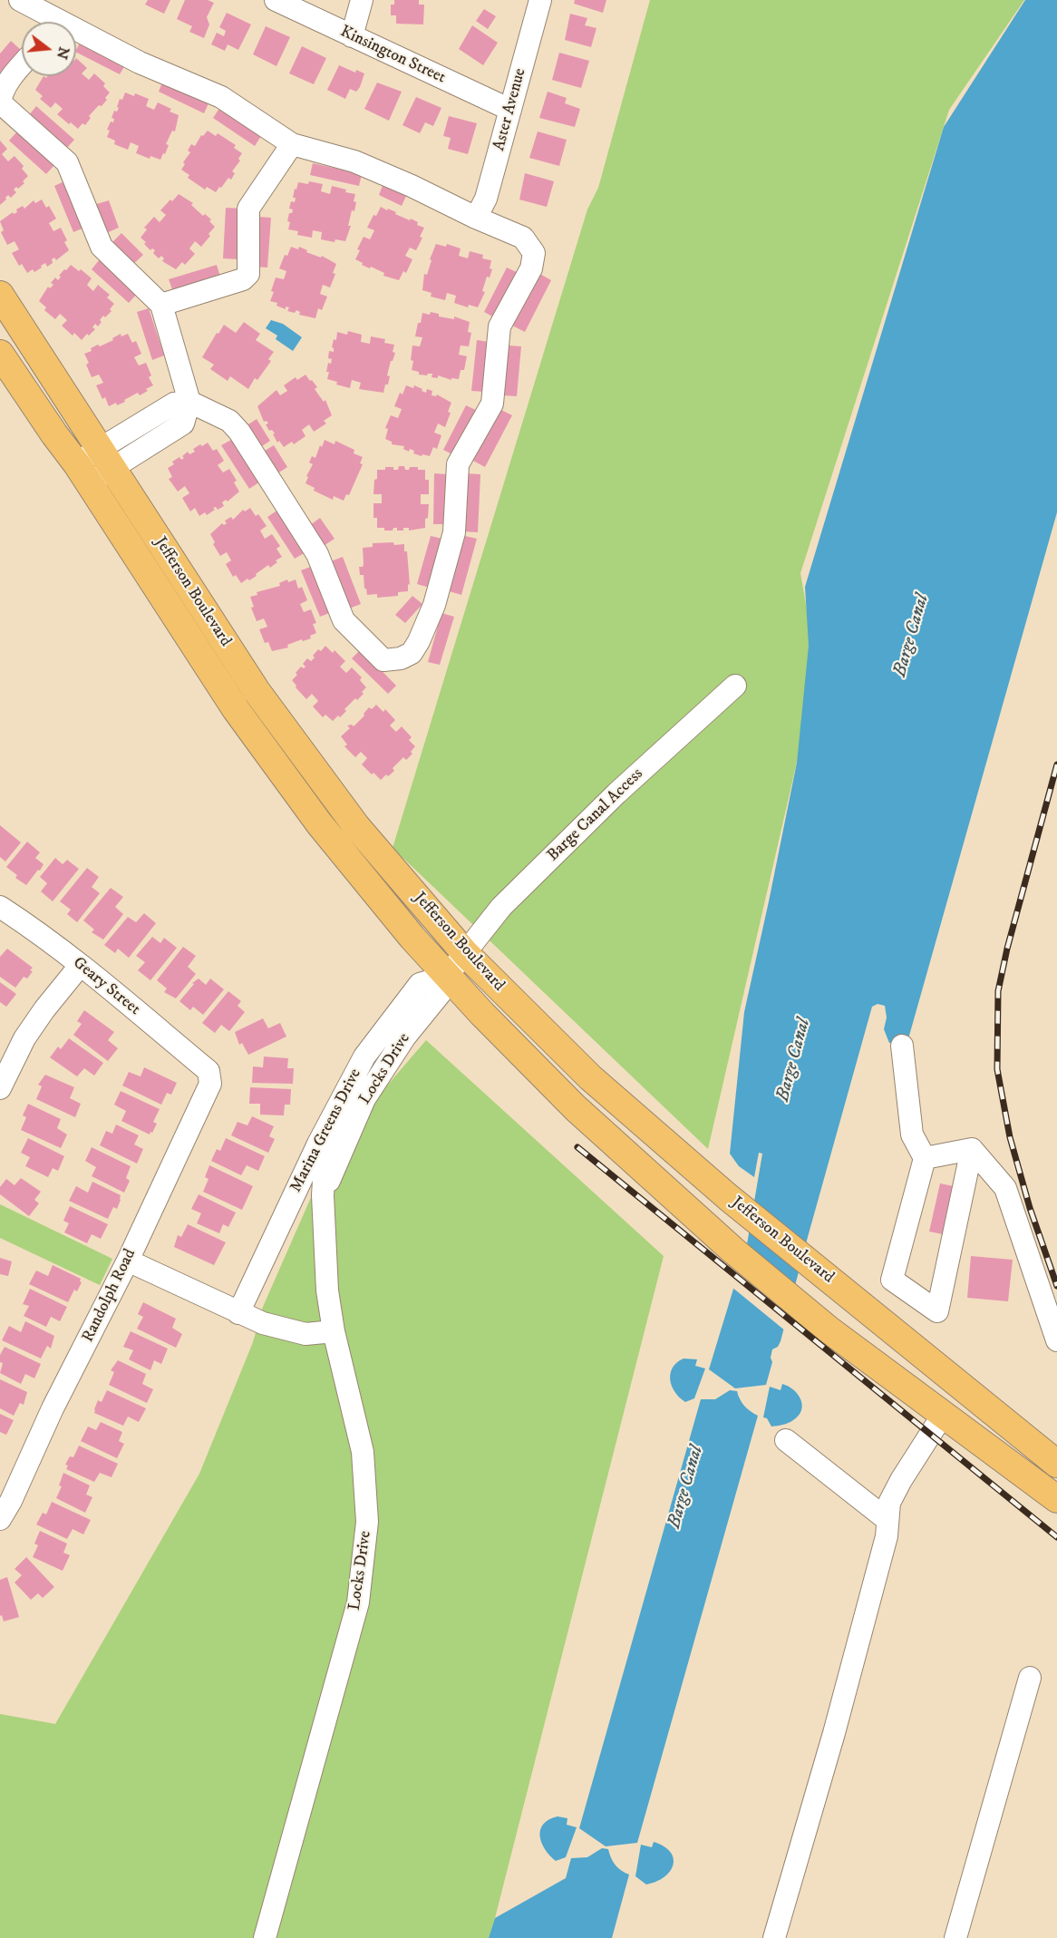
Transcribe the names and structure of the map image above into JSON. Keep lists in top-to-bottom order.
{
  "streets": {
    "main road": ["Jefferson Boulevard"],
    "street": [
      "Kinsington Street",
      "Aster Avenue",
      "Barge Canal Access",
      "Geary Street",
      "Locks Drive",
      "Marina Greens Drive",
      "Randolph Road"
    ]
  },
  "crossings": [
    ["Kinsington Street", "Aster Avenue"],
    ["Jefferson Boulevard", "Barge Canal Access"],
    ["Jefferson Boulevard", "Locks Drive"],
    ["Jefferson Boulevard", "Marina Greens Drive"],
    ["Barge Canal Access", "Locks Drive"],
    ["Geary Street", "Randolph Road"],
    ["Locks Drive", "Marina Greens Drive"]
  ],
  "water": ["Barge Canal"],
  "north": "right"
}
